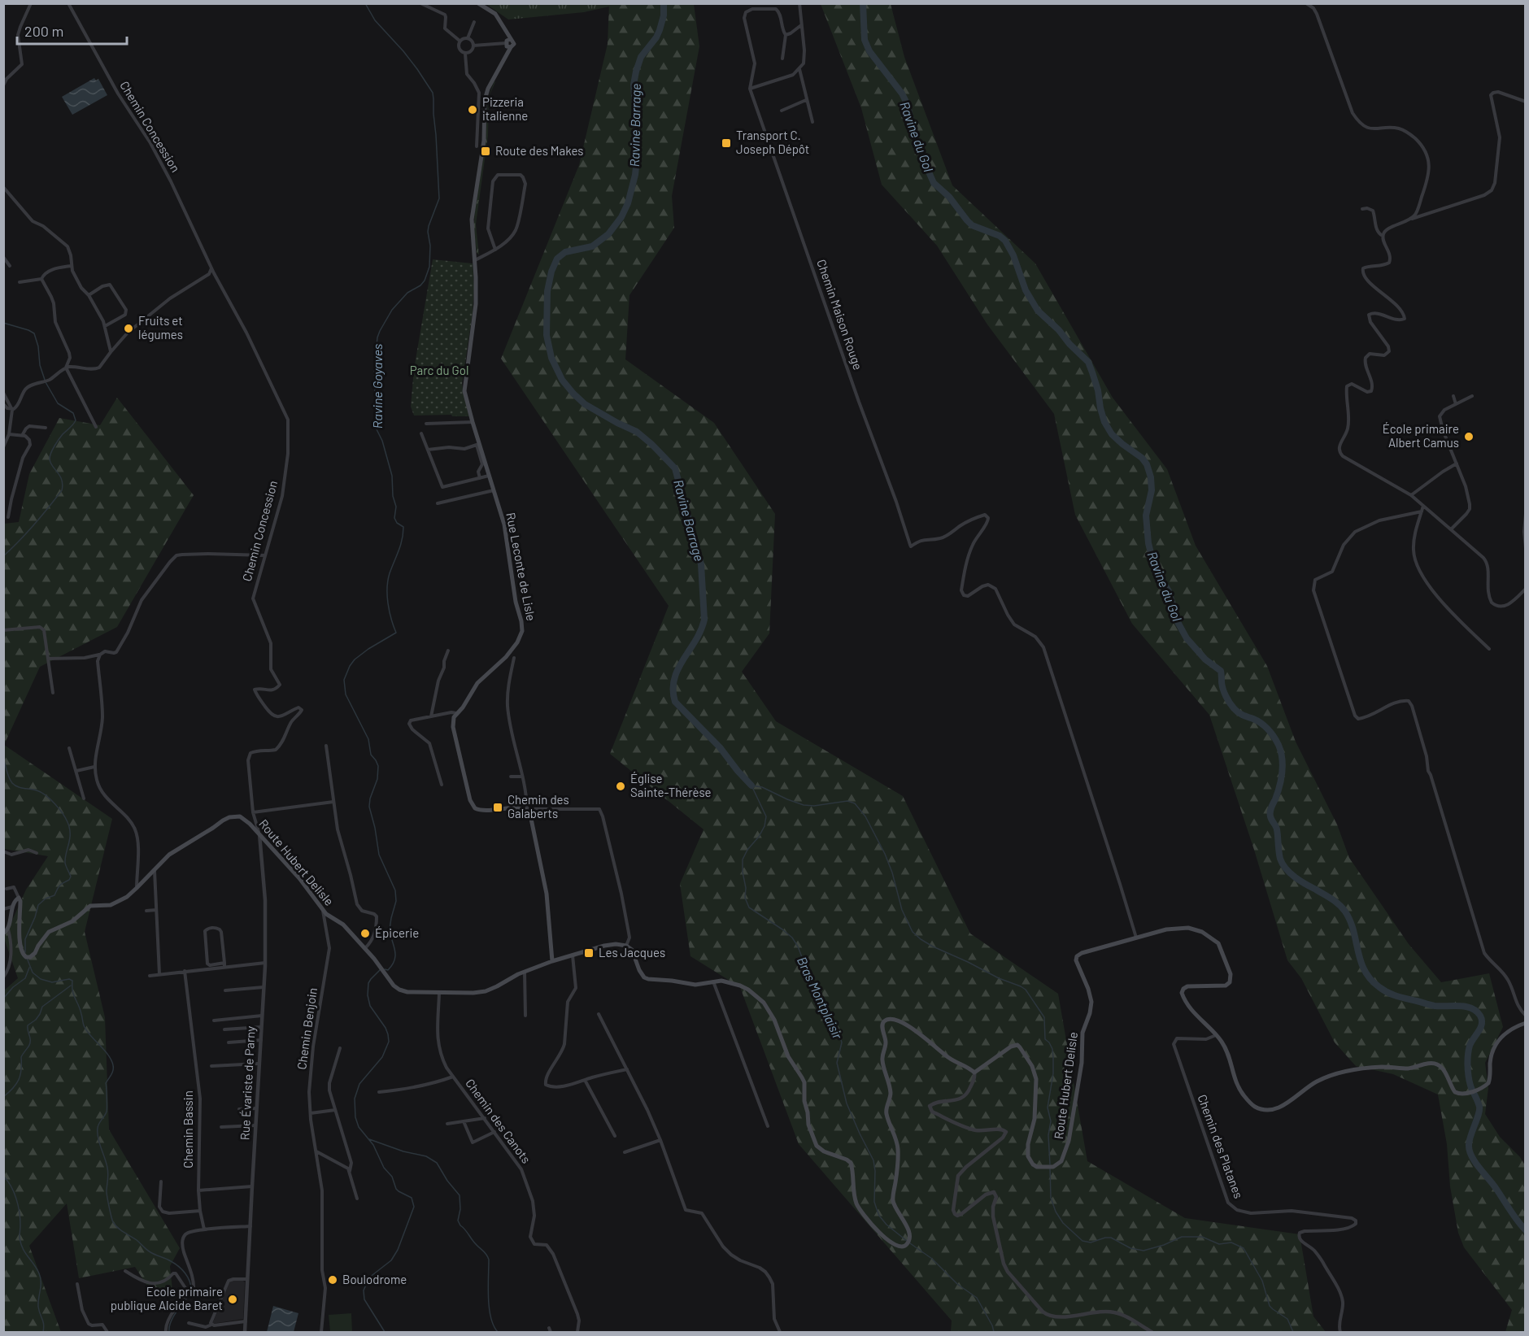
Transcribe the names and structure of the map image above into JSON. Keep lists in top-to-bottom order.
{
  "streets": {
    "main road": ["Rue Leconte de Lisle", "Route Hubert Delisle"],
    "street": [
      "Chemin Concession",
      "Chemin Maison Rouge",
      "Chemin Benjoin",
      "Rue Évariste de Parny",
      "Chemin des Canots",
      "Chemin Bassin",
      "Chemin des Platanes"
    ]
  },
  "crossings": [
    ["Chemin Concession", "Route Hubert Delisle"],
    ["Chemin Concession", "Rue Évariste de Parny"],
    ["Chemin Maison Rouge", "Route Hubert Delisle"],
    ["Route Hubert Delisle", "Chemin Benjoin"],
    ["Route Hubert Delisle", "Rue Évariste de Parny"],
    ["Route Hubert Delisle", "Chemin des Canots"],
    ["Route Hubert Delisle", "Chemin des Platanes"]
  ],
  "water": [
    "Ravine Barrage",
    "Ravine du Gol",
    "Ravine Goyaves",
    "Bras Montplaisir"
  ],
  "parks": ["Parc du Gol"],
  "places": {
    "other": [
      "Pizzeria italienne",
      "Fruits et légumes",
      "École primaire Albert Camus",
      "Église Sainte-Thérèse",
      "Épicerie",
      "Boulodrome",
      "Ecole primaire publique Alcide Baret"
    ],
    "transit": [
      "Transport C. Joseph Dépôt",
      "Route des Makes",
      "Chemin des Galaberts",
      "Les Jacques"
    ]
  },
  "scale_bar": "200 m"
}
